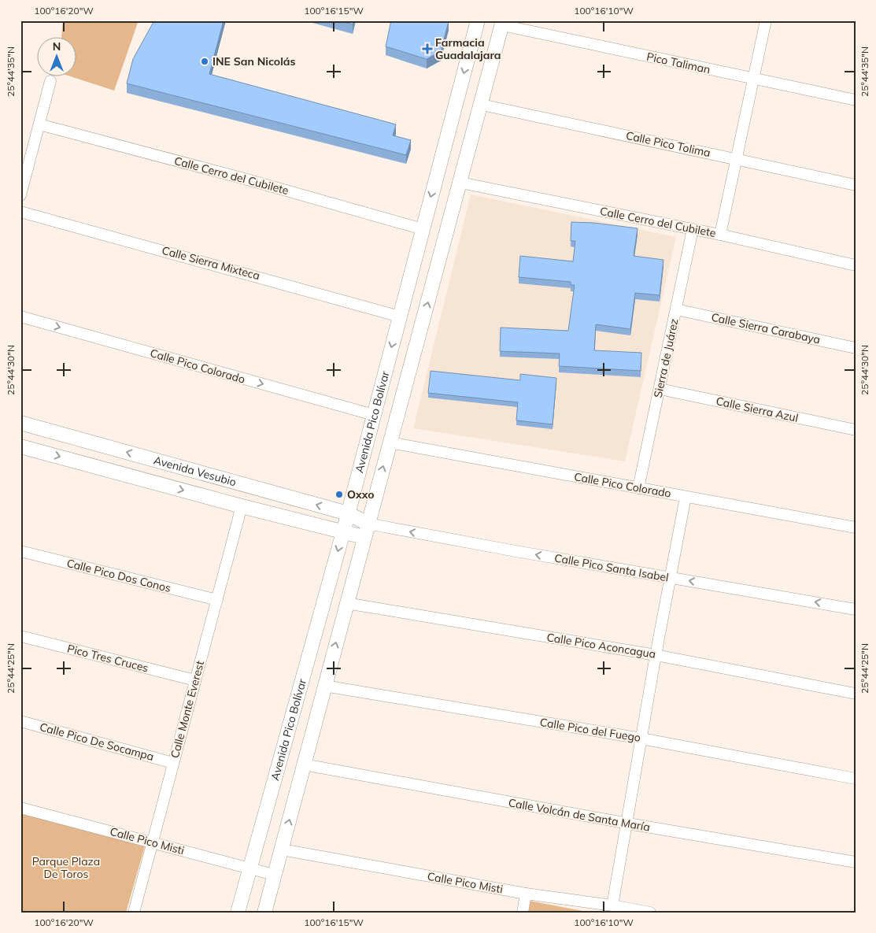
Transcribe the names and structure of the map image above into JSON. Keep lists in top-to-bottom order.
{
  "streets": {
    "street": [
      "Pico Taliman",
      "Calle Pico Tolima",
      "Calle Cerro del Cubilete",
      "Calle Sierra Mixteca",
      "Calle Sierra Carabaya",
      "Sierra de Juárez",
      "Calle Pico Colorado",
      "Calle Sierra Azul",
      "Avenida Pico Bolívar",
      "Avenida Vesubio",
      "Calle Pico Santa Isabel",
      "Calle Pico Dos Conos",
      "Calle Pico Aconcagua",
      "Pico Tres Cruces",
      "Calle Monte Everest",
      "Calle Pico del Fuego",
      "Calle Pico De Socampa",
      "Calle Volcán de Santa María",
      "Calle Pico Misti"
    ]
  },
  "crossings": [
    ["Pico Taliman", "Avenida Pico Bolívar"],
    ["Calle Pico Tolima", "Avenida Pico Bolívar"],
    ["Calle Cerro del Cubilete", "Sierra de Juárez"],
    ["Calle Cerro del Cubilete", "Avenida Pico Bolívar"],
    ["Calle Sierra Mixteca", "Avenida Pico Bolívar"],
    ["Calle Sierra Carabaya", "Sierra de Juárez"],
    ["Sierra de Juárez", "Calle Pico Colorado"],
    ["Sierra de Juárez", "Calle Sierra Azul"],
    ["Calle Pico Colorado", "Avenida Pico Bolívar"],
    ["Avenida Pico Bolívar", "Avenida Vesubio"],
    ["Avenida Pico Bolívar", "Calle Pico Santa Isabel"],
    ["Avenida Pico Bolívar", "Calle Pico Aconcagua"],
    ["Avenida Pico Bolívar", "Calle Pico del Fuego"],
    ["Avenida Pico Bolívar", "Calle Volcán de Santa María"],
    ["Avenida Pico Bolívar", "Calle Pico Misti"],
    ["Avenida Vesubio", "Calle Pico Santa Isabel"],
    ["Avenida Vesubio", "Calle Monte Everest"],
    ["Calle Pico Dos Conos", "Calle Monte Everest"],
    ["Pico Tres Cruces", "Calle Monte Everest"],
    ["Calle Monte Everest", "Calle Pico De Socampa"],
    ["Calle Monte Everest", "Calle Pico Misti"]
  ],
  "one_way": ["Calle Pico Colorado", "Calle Pico Santa Isabel"],
  "parks": ["Parque Plaza De Toros"],
  "places": {
    "health": ["Farmacia Guadalajara"],
    "other": ["INE San Nicolás", "Oxxo"]
  },
  "north": "top",
  "coordinates": [
    "100°16'20\"W",
    "100°16'15\"W",
    "100°16'10\"W",
    "25°44'35\"N",
    "25°44'30\"N",
    "25°44'25\"N"
  ]
}
